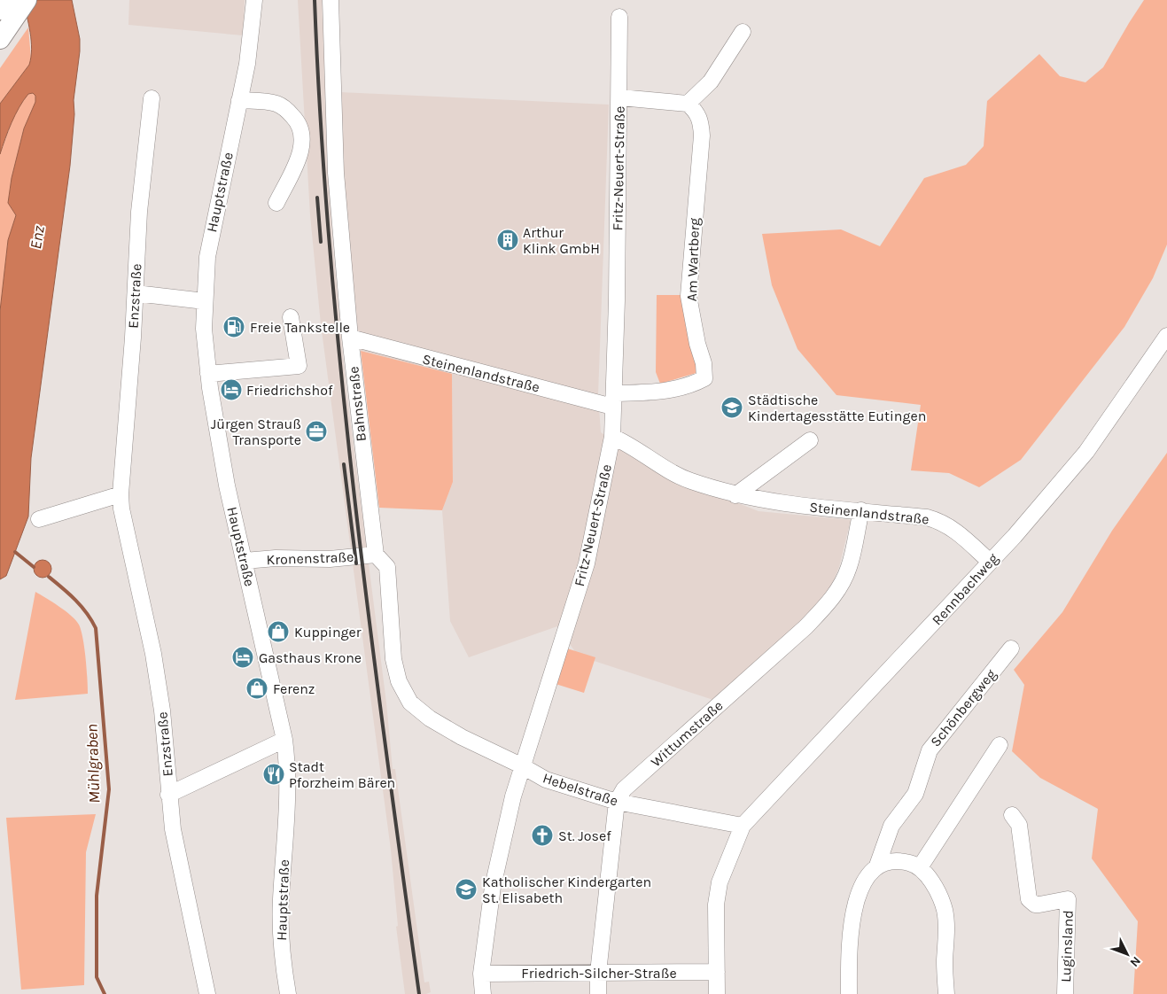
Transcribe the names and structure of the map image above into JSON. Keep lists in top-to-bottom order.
{
  "streets": {
    "street": [
      "Fritz-Neuert-Straße",
      "Hauptstraße",
      "Am Wartberg",
      "Enzstraße",
      "Steinenlandstraße",
      "Bahnstraße",
      "Kronenstraße",
      "Rennbachweg",
      "Schönbergweg",
      "Wittumstraße",
      "Hebelstraße",
      "Luginsland",
      "Friedrich-Silcher-Straße"
    ]
  },
  "crossings": [
    ["Fritz-Neuert-Straße", "Am Wartberg"],
    ["Fritz-Neuert-Straße", "Steinenlandstraße"],
    ["Fritz-Neuert-Straße", "Hebelstraße"],
    ["Fritz-Neuert-Straße", "Friedrich-Silcher-Straße"],
    ["Hauptstraße", "Kronenstraße"],
    ["Am Wartberg", "Steinenlandstraße"],
    ["Steinenlandstraße", "Bahnstraße"],
    ["Steinenlandstraße", "Rennbachweg"],
    ["Steinenlandstraße", "Wittumstraße"],
    ["Bahnstraße", "Kronenstraße"],
    ["Bahnstraße", "Hebelstraße"],
    ["Rennbachweg", "Hebelstraße"],
    ["Wittumstraße", "Hebelstraße"]
  ],
  "water": ["Enz", "Mühlgraben"],
  "places": {
    "building": ["Arthur Klink GmbH"],
    "fuel station": ["Freie Tankstelle"],
    "hotel": ["Friedrichshof", "Gasthaus Krone"],
    "school or university": ["Städtische Kindertagesstätte Eutingen", "Katholischer Kindergarten St. Elisabeth"],
    "office": ["Jürgen Strauß Transporte"],
    "shop": ["Kuppinger", "Ferenz"],
    "restaurant": ["Stadt Pforzheim Bären"],
    "church": ["St. Josef"]
  },
  "north": "bottom right"
}
